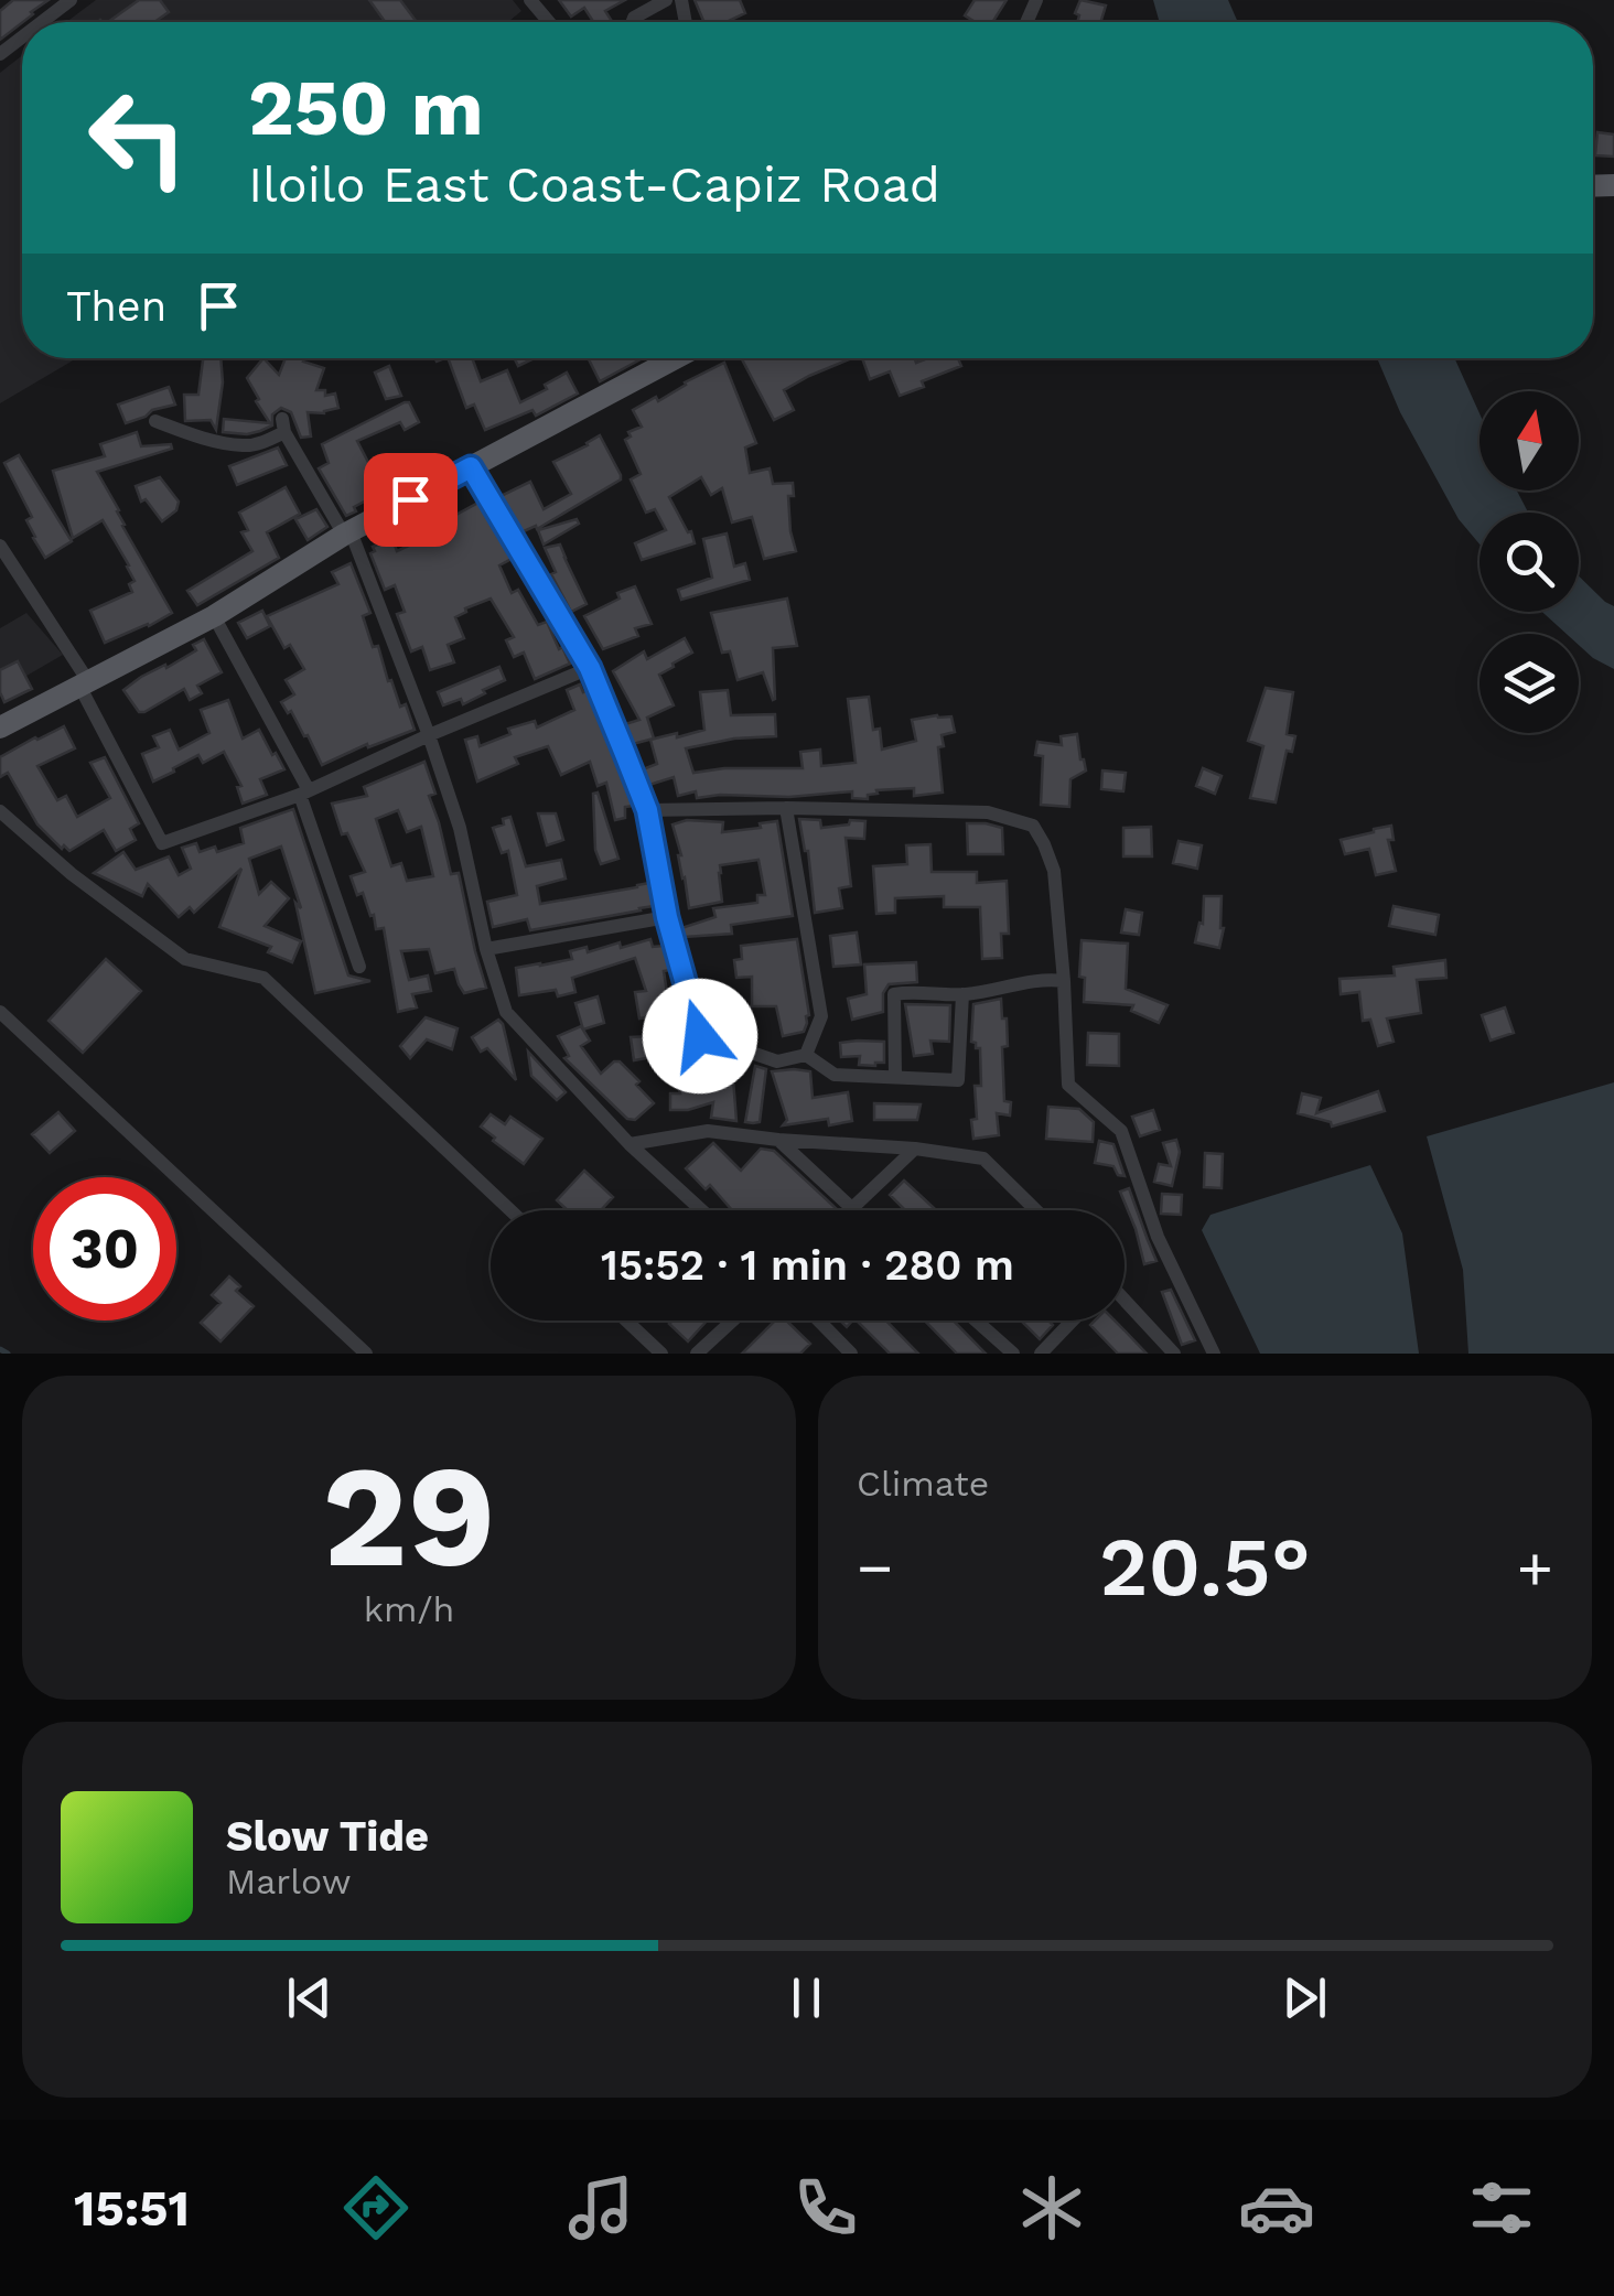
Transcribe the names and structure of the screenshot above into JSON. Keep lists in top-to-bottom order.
{
  "north": "top",
  "page": {
    "turn": ["250 m", "Iloilo East Coast-Capiz Road"],
    "then": "Then",
    "limit": "30",
    "trip": "15:52 · 1 min · 280 m",
    "tile": [
      ["29", "km/h"],
      "Climate"
    ],
    "heat": ["−", "20.5°", "+"],
    "song": ["Slow Tide", "Marlow"],
    "tabs": "15:51"
  }
}
